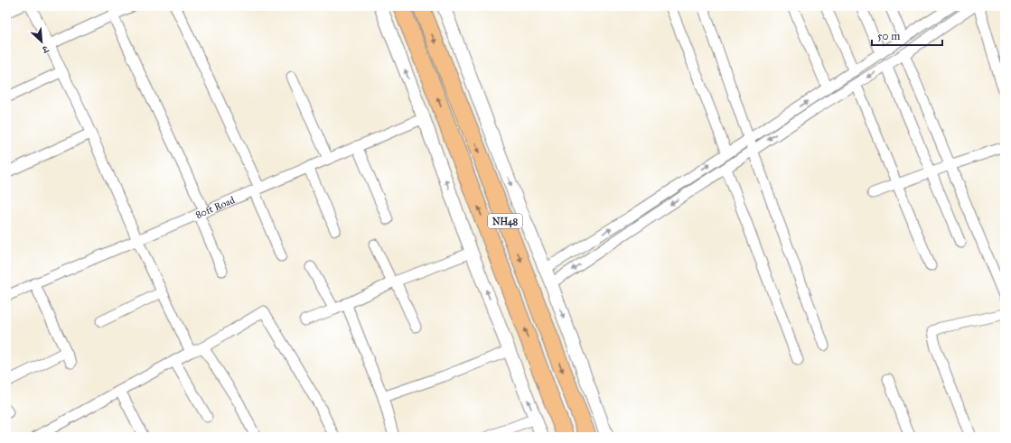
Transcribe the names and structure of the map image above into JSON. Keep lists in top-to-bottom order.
{
  "streets": {
    "highway": ["NH48"],
    "street": ["80ft Road"]
  },
  "scale_bar": "50 m",
  "north": "bottom right"
}
